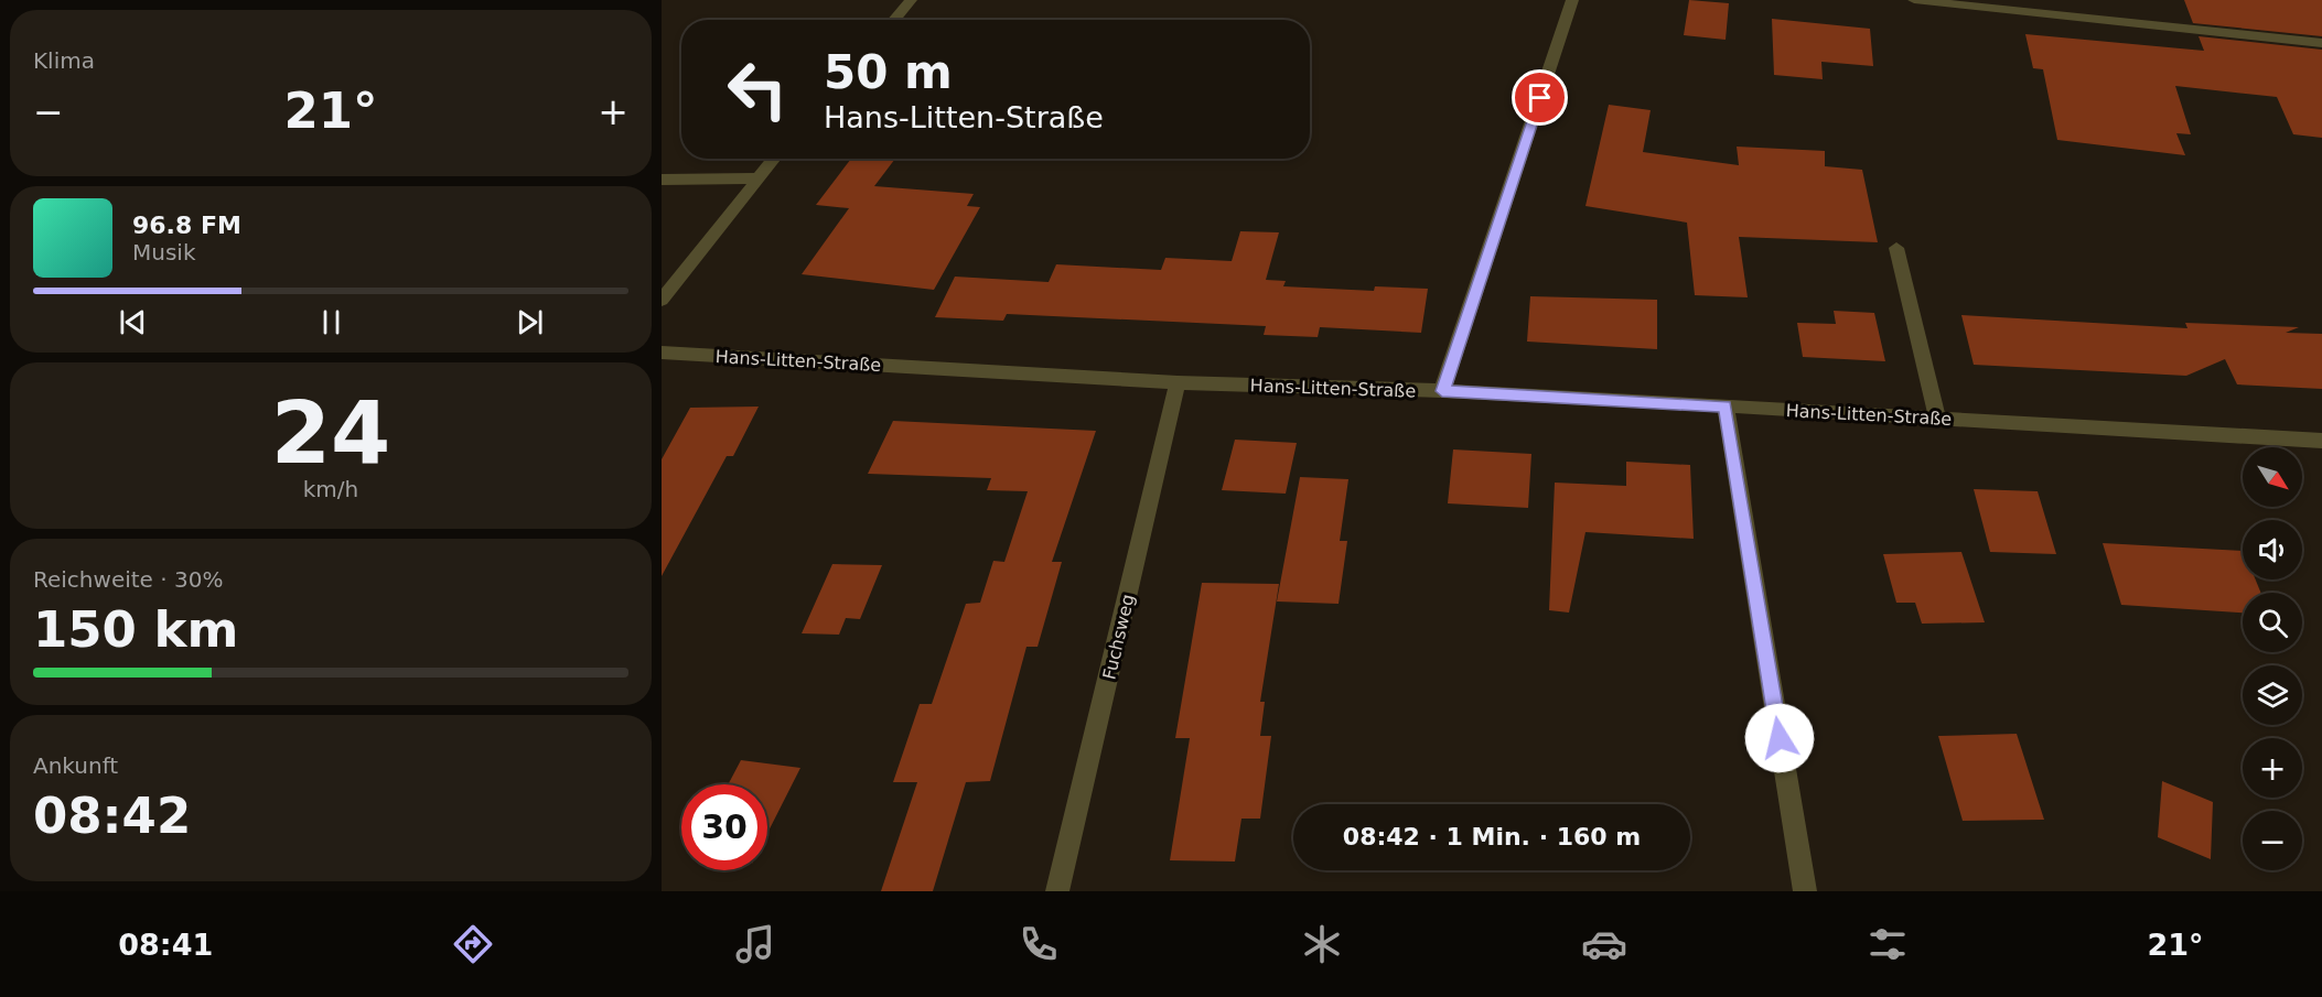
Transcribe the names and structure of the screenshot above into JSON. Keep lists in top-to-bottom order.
{
  "streets": {
    "street": ["Hans-Litten-Straße", "Fuchsweg"]
  },
  "crossings": [
    ["Hans-Litten-Straße", "Fuchsweg"]
  ],
  "north": "bottom right",
  "page": {
    "tile": [
      "Klima",
      ["24", "km/h"],
      ["Reichweite · 30%", "150 km"],
      ["Ankunft", "08:42"]
    ],
    "turn": ["50 m", "Hans-Litten-Straße"],
    "heat": ["−", "21°", "+"],
    "song": ["96.8 FM", "Musik"],
    "map_buttons": ["+", "−"],
    "limit": "30",
    "trip": "08:42 · 1 Min. · 160 m",
    "tabs": ["08:41", "21°"]
  }
}
